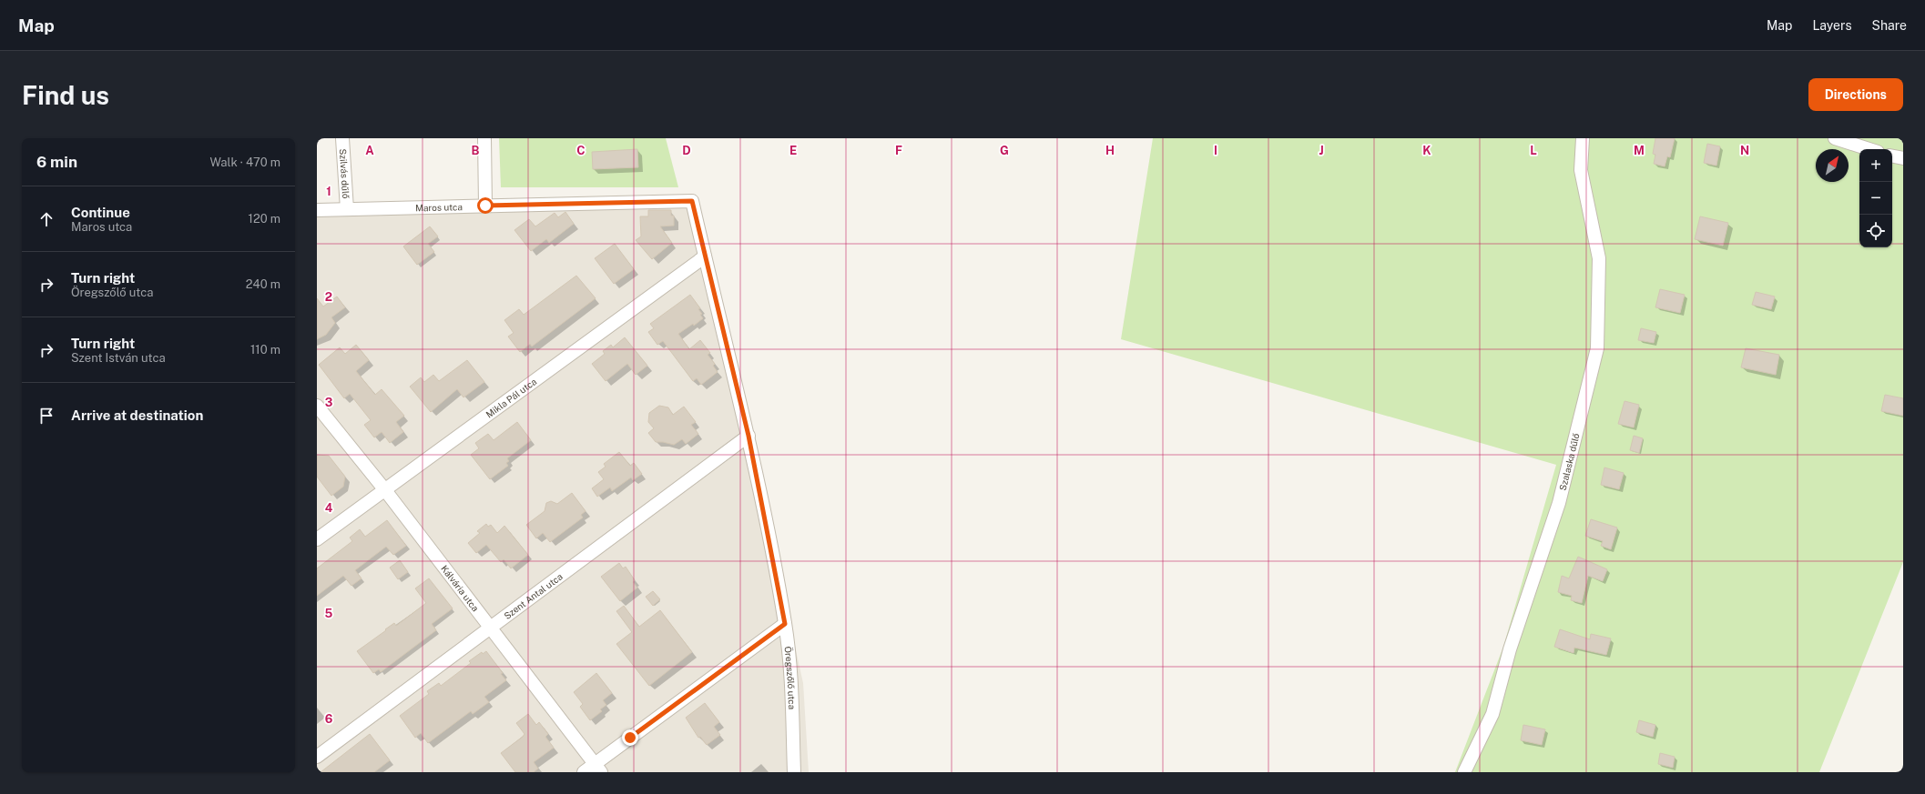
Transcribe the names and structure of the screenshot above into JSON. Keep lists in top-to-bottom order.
{
  "streets": {
    "street": [
      "Szilvás dűlő",
      "Maros utca",
      "Mikla Pál utca",
      "Szalaska dűlő",
      "Kálvária utca",
      "Szent Antal utca",
      "Öregszőlő utca"
    ]
  },
  "crossings": [
    ["Szilvás dűlő", "Maros utca"],
    ["Maros utca", "Öregszőlő utca"],
    ["Mikla Pál utca", "Kálvária utca"],
    ["Mikla Pál utca", "Öregszőlő utca"],
    ["Kálvária utca", "Szent Antal utca"],
    ["Szent Antal utca", "Öregszőlő utca"]
  ],
  "north": "top right",
  "page": {
    "header": "Map",
    "nav": ["Map", "Layers", "Share"],
    "buttons": "Directions",
    "title": "Find us",
    "heading": ["6 min", "Walk · 470 m"],
    "map_buttons": ["+", "−"],
    "list": [
      ["Continue", "Maros utca", "120 m"],
      ["Turn right", "Öregszőlő utca", "240 m"],
      ["Turn right", "Szent István utca", "110 m"],
      "Arrive at destination"
    ]
  },
  "grid": {
    "columns": [
      "A",
      "B",
      "C",
      "D",
      "E",
      "F",
      "G",
      "H",
      "I",
      "J",
      "K",
      "L",
      "M",
      "N"
    ],
    "rows": [
      "1",
      "2",
      "3",
      "4",
      "5",
      "6"
    ]
  }
}
